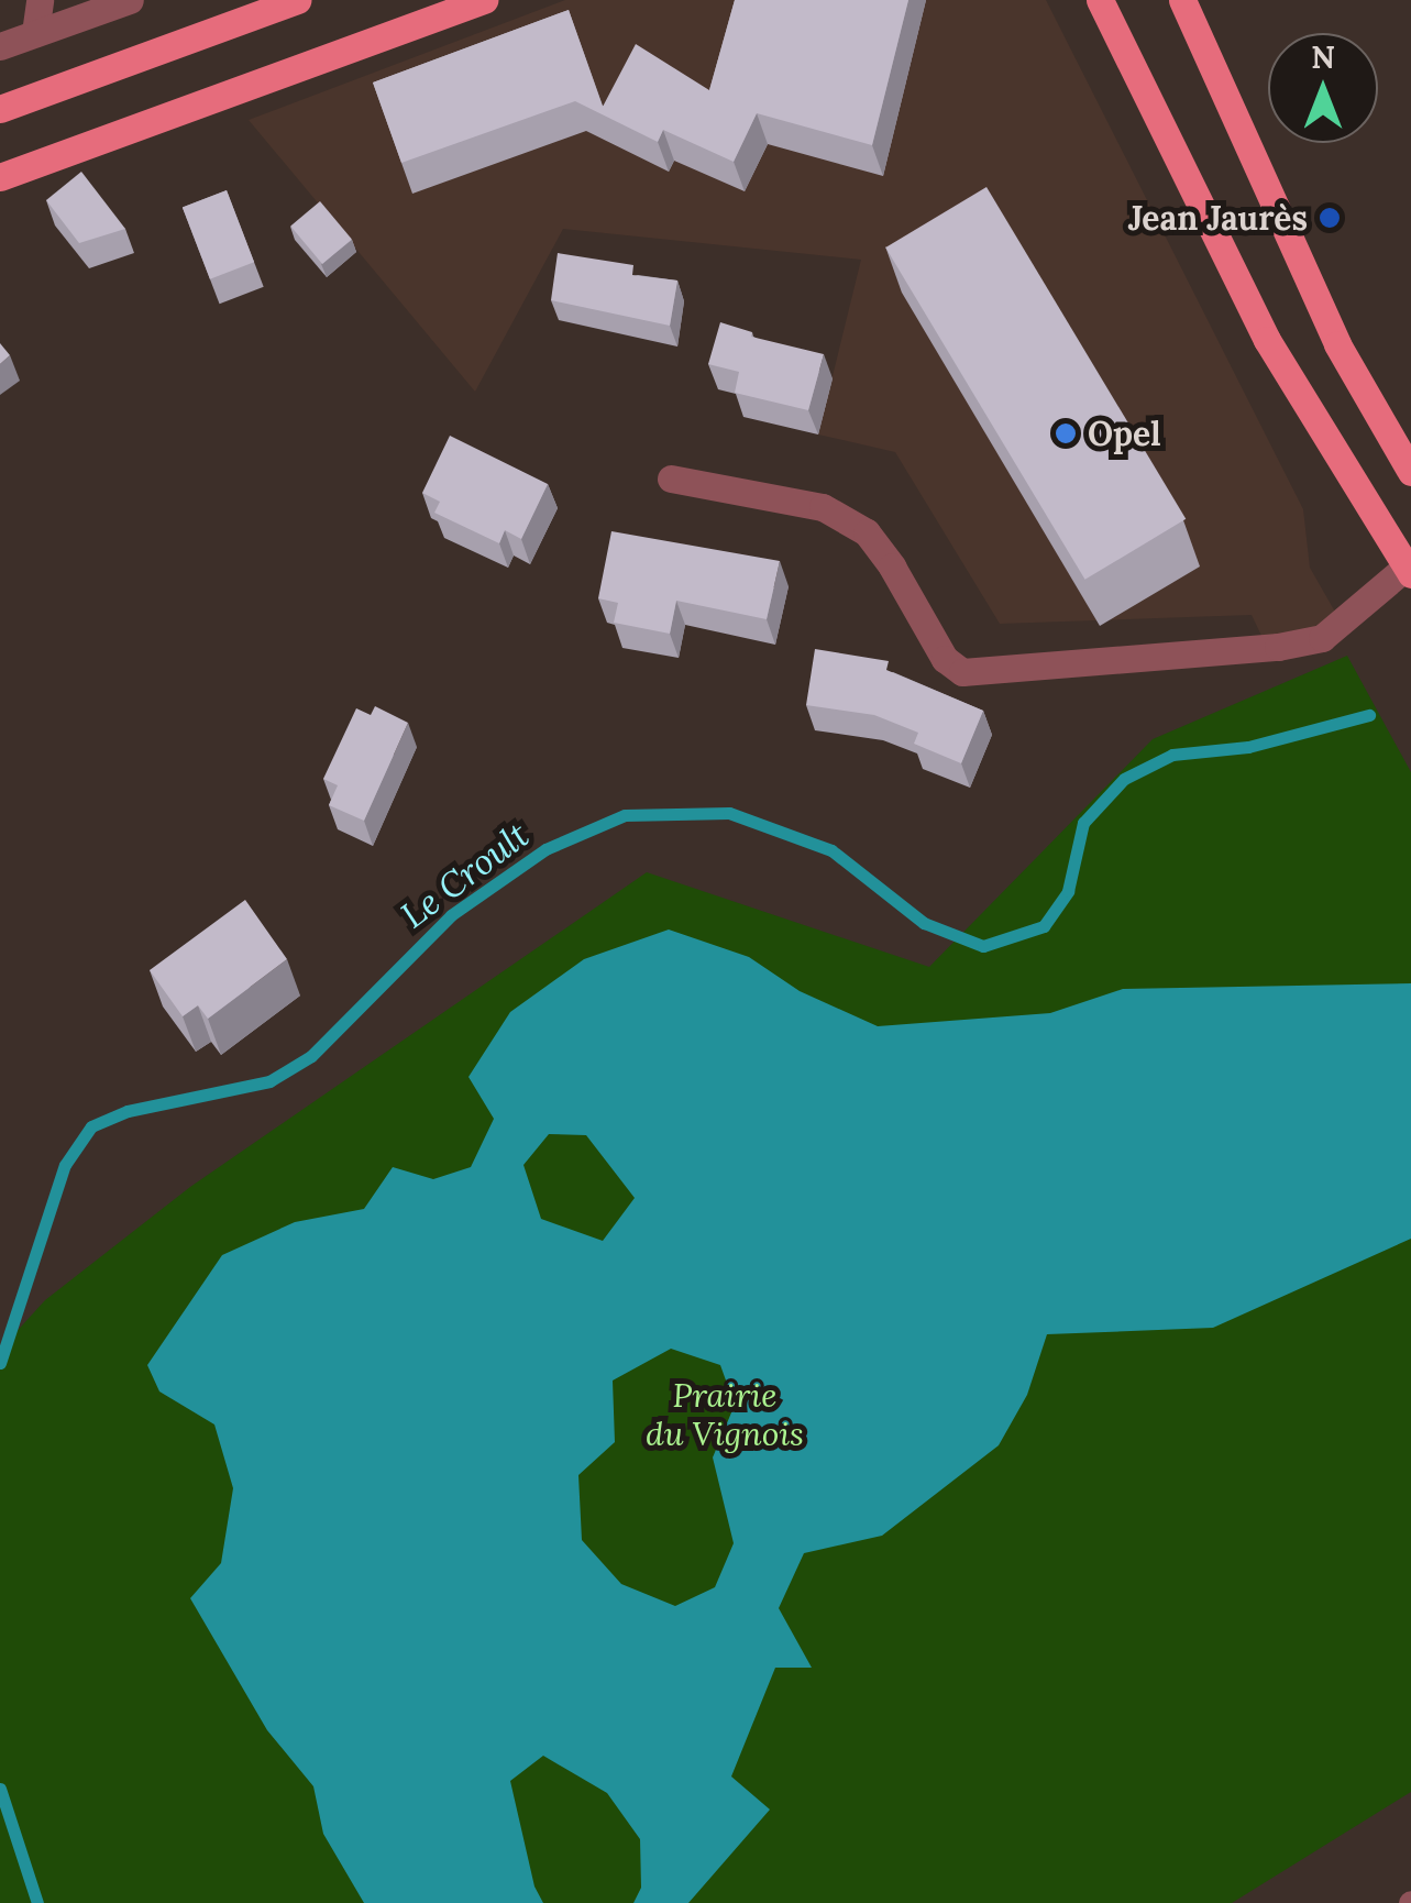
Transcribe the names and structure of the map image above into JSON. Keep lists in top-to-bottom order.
{
  "water": ["Le Croult"],
  "parks": ["Prairie du Vignois"],
  "places": ["Jean Jaurès", "Opel"],
  "north": "top"
}
